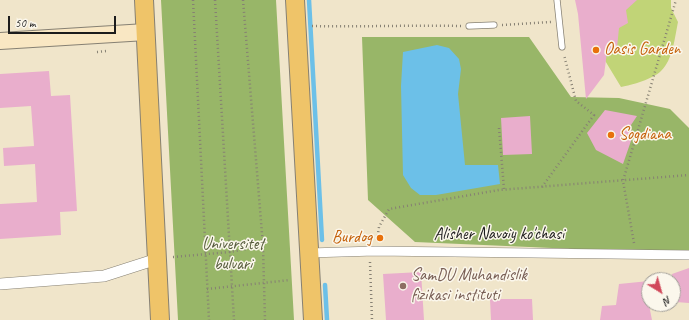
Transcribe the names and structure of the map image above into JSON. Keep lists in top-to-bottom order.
{
  "streets": {
    "street": ["Alisher Navoiy ko'chasi"]
  },
  "parks": ["Universitet bulvari"],
  "places": [
    "Oasis Garden",
    "Sogdiana",
    "Burdog",
    "SamDU Muhandislik fizikasi instituti"
  ],
  "scale_bar": "50 m",
  "north": "bottom right"
}
